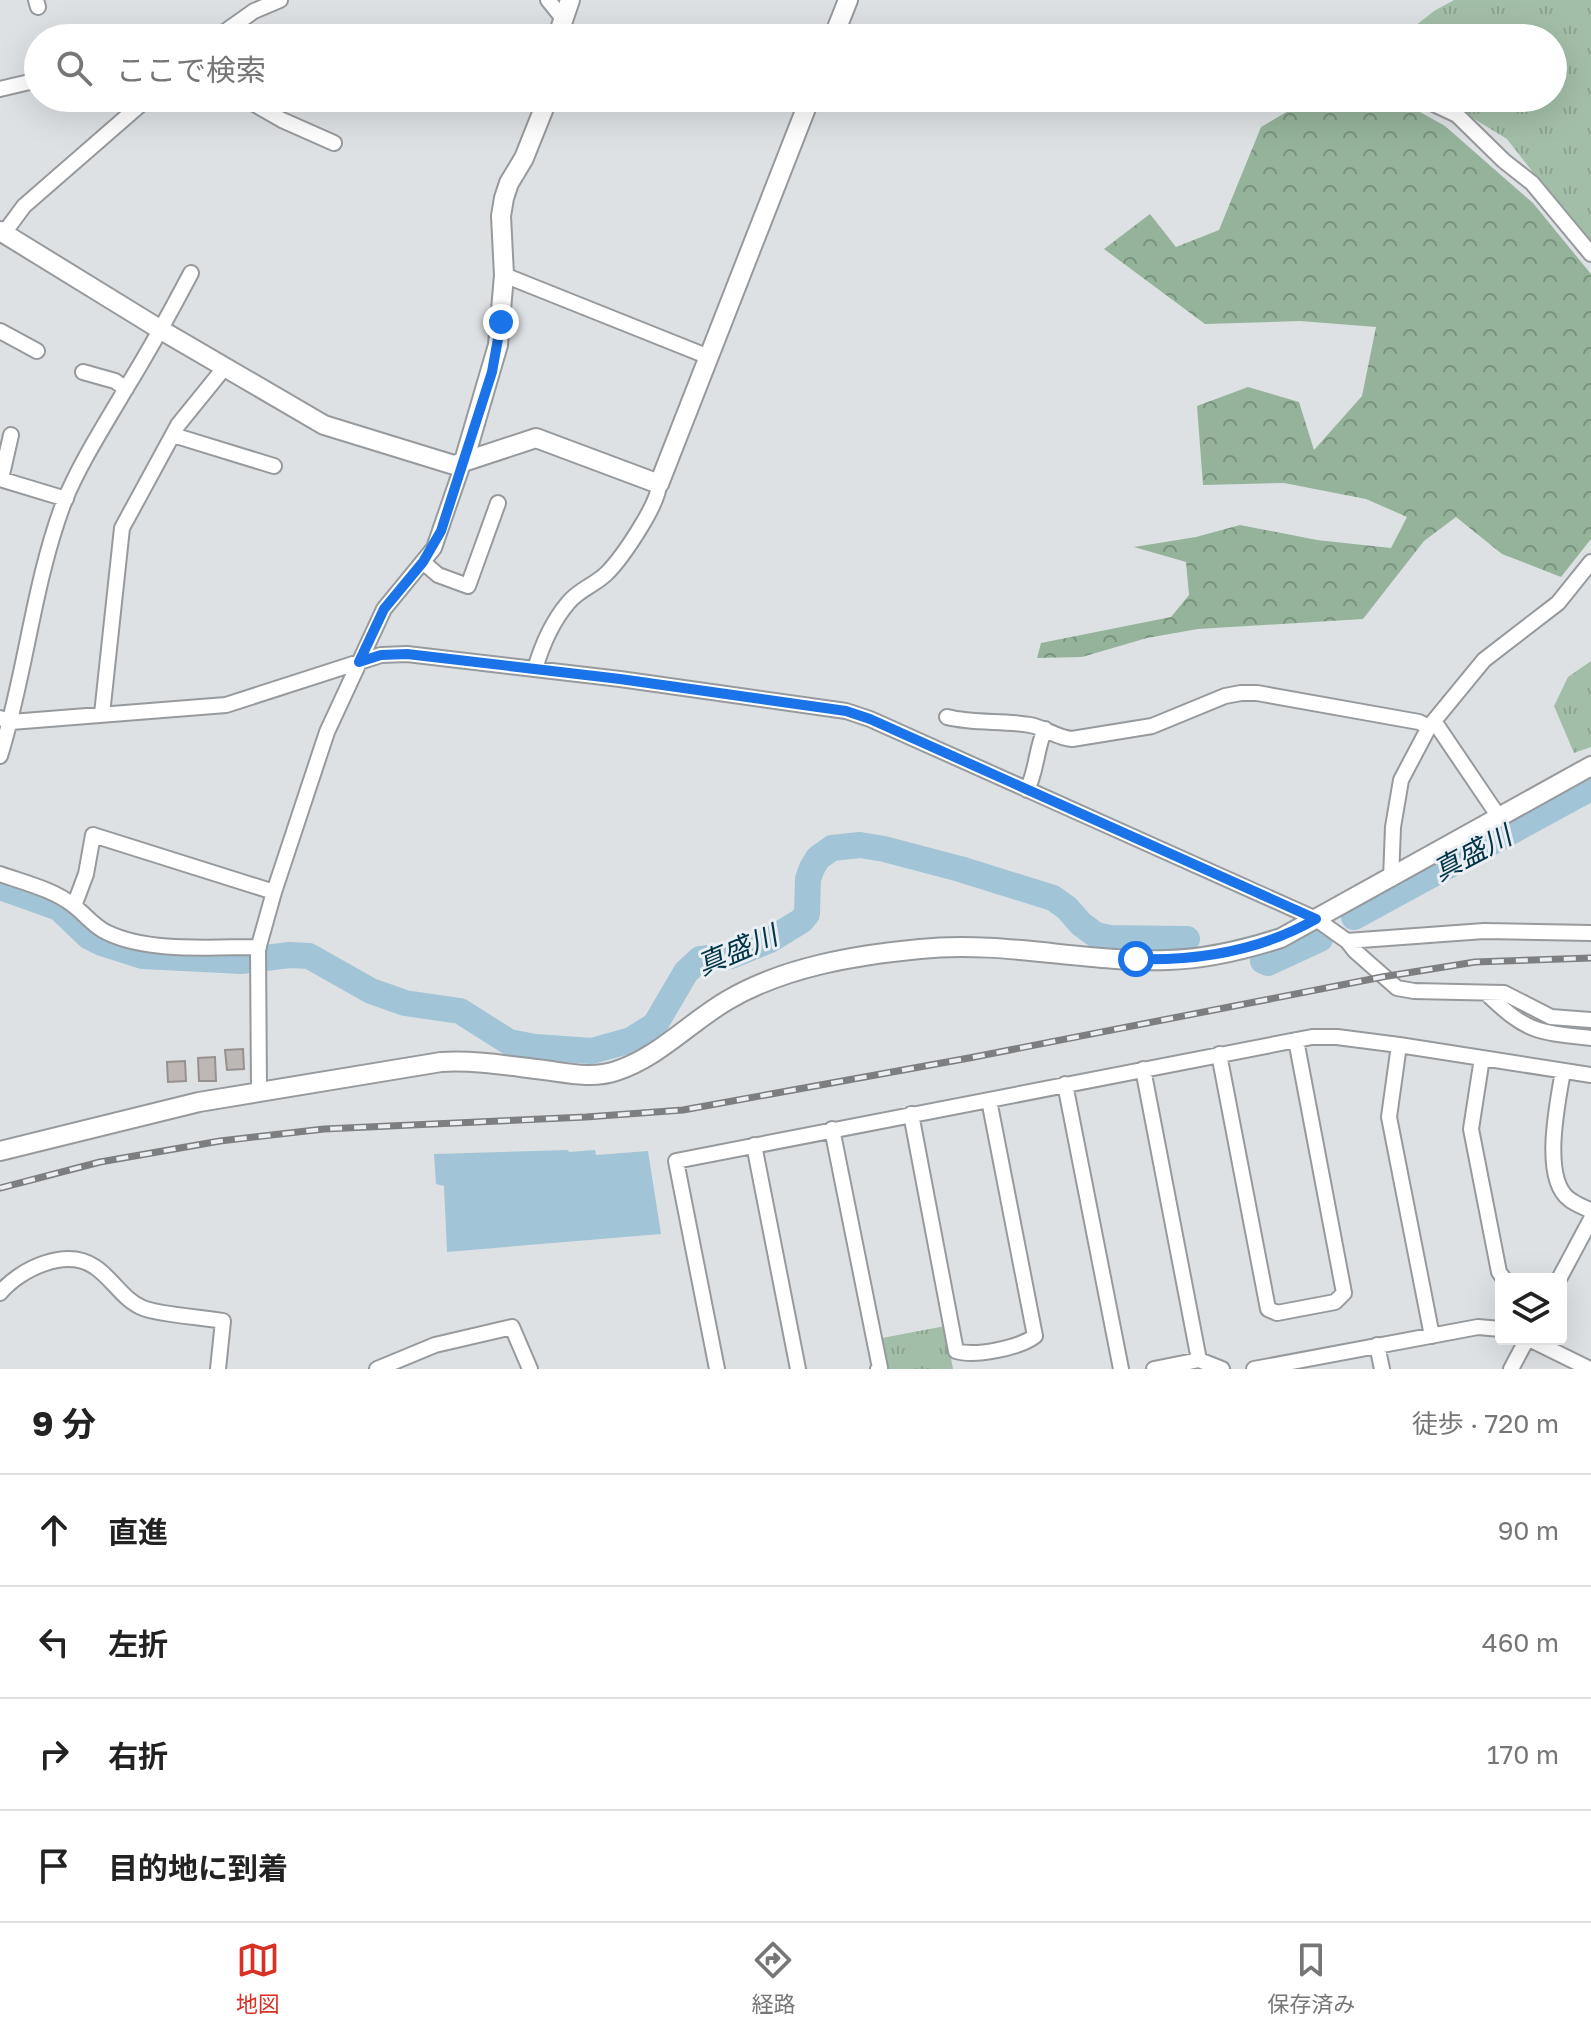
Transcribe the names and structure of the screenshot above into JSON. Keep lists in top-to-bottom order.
{
  "water": ["真盛川"],
  "page": {
    "search": "ここで検索",
    "heading": ["9 分", "徒歩 · 720 m"],
    "list": [
      ["直進", "90 m"],
      ["左折", "460 m"],
      ["右折", "170 m"],
      "目的地に到着"
    ],
    "nav": ["地図", "経路", "保存済み"]
  }
}
